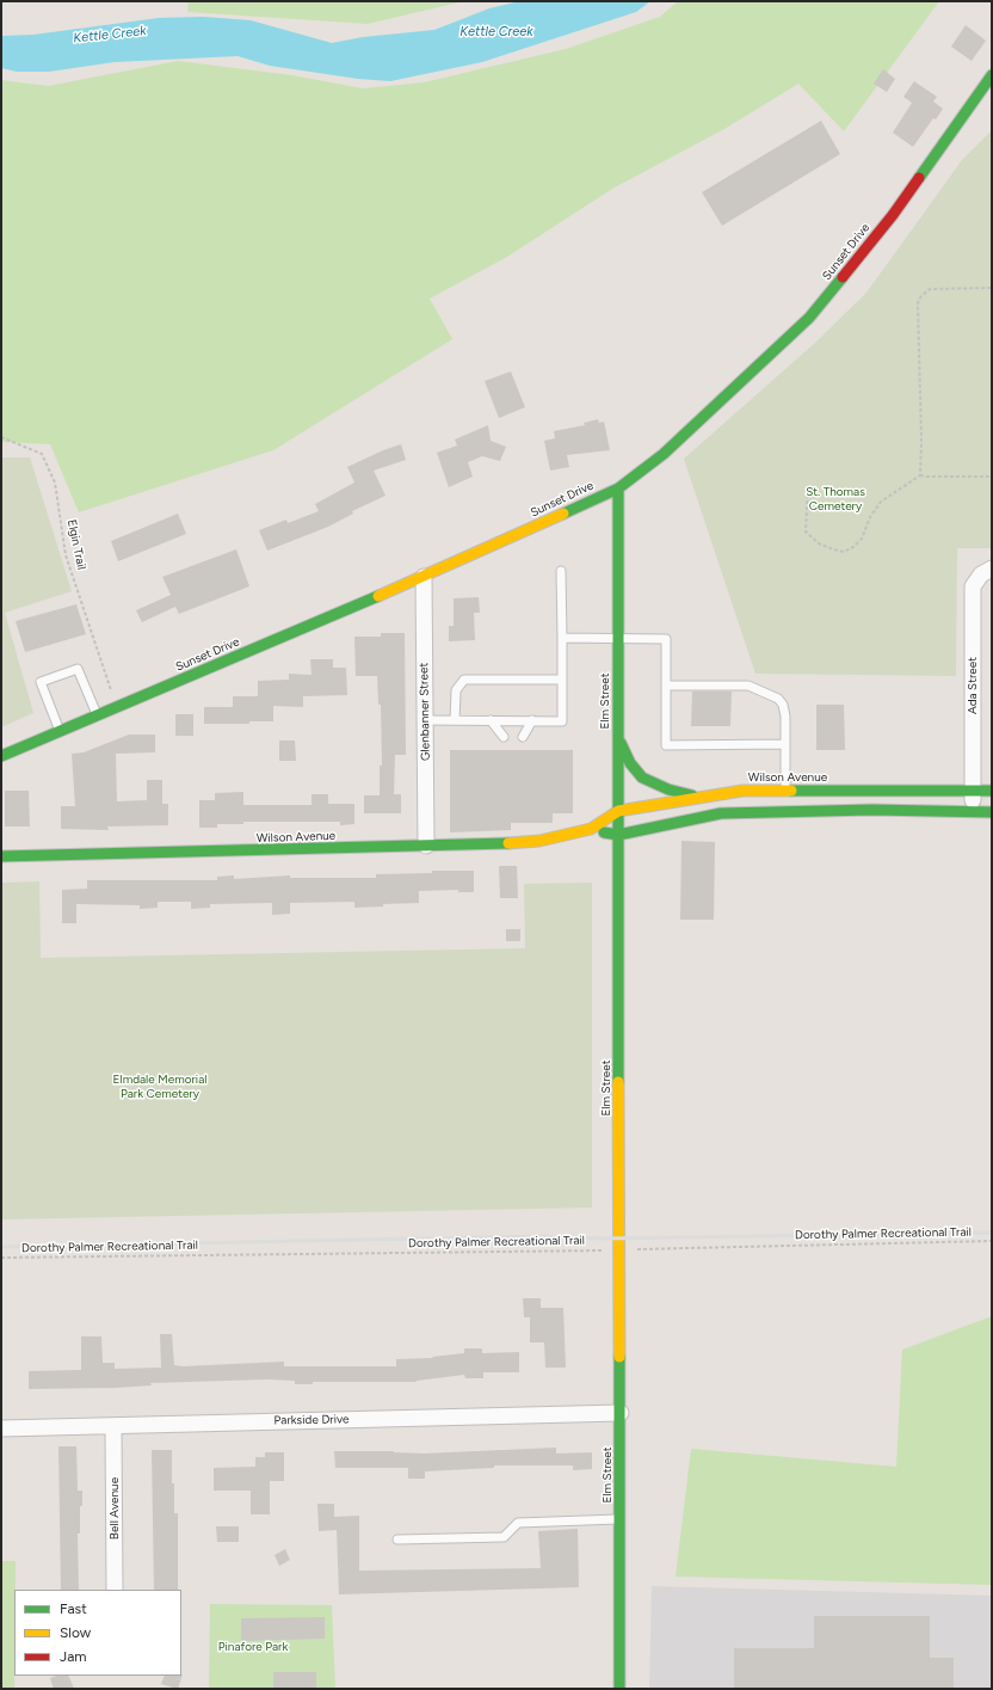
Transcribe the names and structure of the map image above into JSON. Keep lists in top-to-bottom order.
{
  "streets": {
    "main road": ["Sunset Drive", "Elm Street", "Wilson Avenue"],
    "street": [
      "Ada Street",
      "Glenbanner Street",
      "Parkside Drive",
      "Bell Avenue"
    ],
    "path": ["Elgin Trail", "Dorothy Palmer Recreational Trail"]
  },
  "crossings": [
    ["Sunset Drive", "Elgin Trail"],
    ["Sunset Drive", "Elm Street"],
    ["Sunset Drive", "Glenbanner Street"],
    ["Ada Street", "Wilson Avenue"],
    ["Elm Street", "Wilson Avenue"],
    ["Elm Street", "Dorothy Palmer Recreational Trail"],
    ["Elm Street", "Parkside Drive"],
    ["Glenbanner Street", "Wilson Avenue"],
    ["Parkside Drive", "Bell Avenue"]
  ],
  "water": ["Kettle Creek"],
  "parks": ["St. Thomas Cemetery", "Elmdale Memorial Park Cemetery", "Pinafore Park"],
  "legend": ["Fast", "Slow", "Jam"]
}
